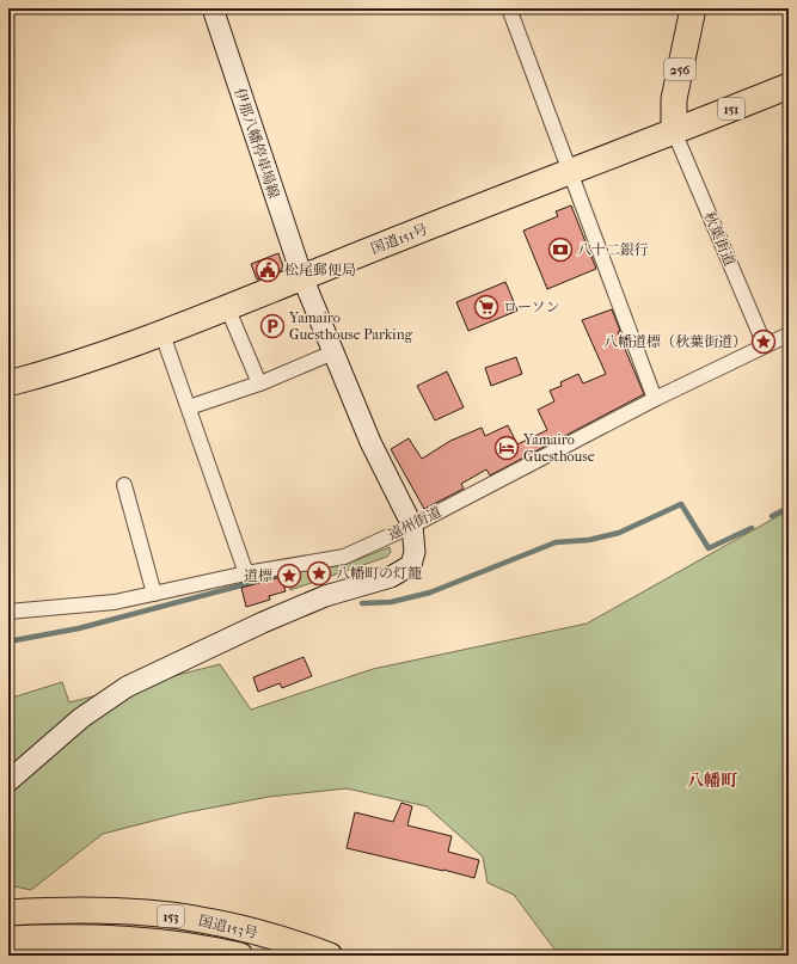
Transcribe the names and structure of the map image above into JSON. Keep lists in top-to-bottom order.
{
  "streets": {
    "highway": [
      "256",
      "151",
      "国道151号",
      "153",
      "国道153号"
    ],
    "street": ["伊那八幡停車場線", "秋葉街道", "遠州街道"]
  },
  "crossings": [
    ["256", "国道151号"],
    ["256", "秋葉街道"],
    ["伊那八幡停車場線", "国道151号"],
    ["伊那八幡停車場線", "遠州街道"],
    ["国道151号", "秋葉街道"],
    ["秋葉街道", "遠州街道"]
  ],
  "districts": ["八幡町"],
  "places": {
    "bank": ["八十二銀行"],
    "public building": ["松尾郵便局"],
    "supermarket": ["ローソン"],
    "parking": ["Yamairo Guesthouse Parking"],
    "place": ["八幡道標（秋葉街道）", "八幡町の灯籠", "道標"],
    "hotel": ["Yamairo Guesthouse"]
  }
}
